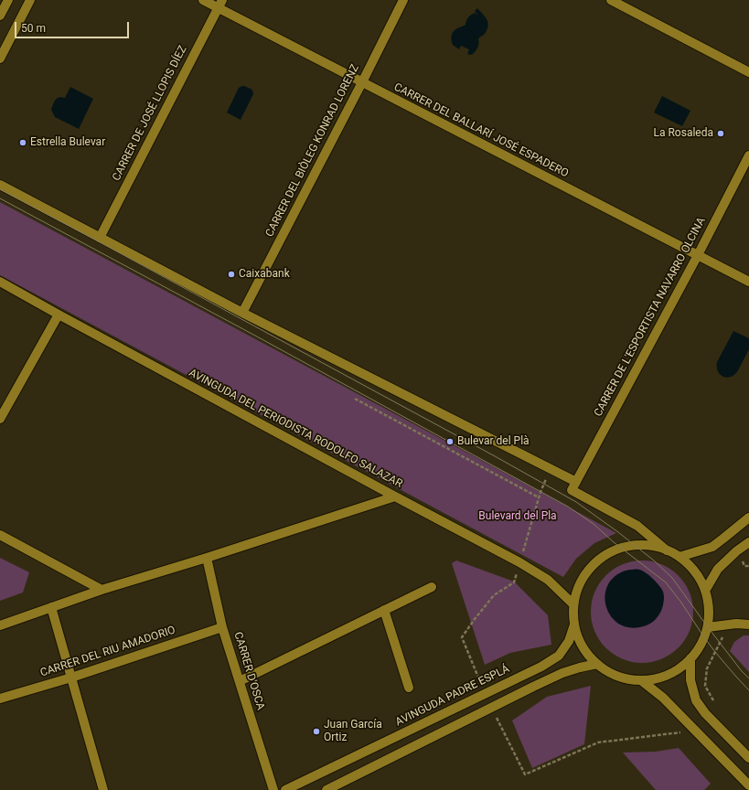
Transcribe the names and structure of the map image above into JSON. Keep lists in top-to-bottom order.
{
  "streets": {
    "street": [
      "CARRER DE JOSÉ LLOPIS DÍEZ",
      "CARRER DEL BALLARÍ JOSÉ ESPADERO",
      "CARRER DEL BIÒLEG KONRAD LORENZ",
      "CARRER DE L'ESPORTISTA NAVARRO OLCINA",
      "AVINGUDA DEL PERIODISTA RODOLFO SALAZAR",
      "CARRER DEL RIU AMADORIO",
      "CARRER D'OSCA",
      "AVINGUDA PADRE ESPLÁ"
    ]
  },
  "crossings": [
    ["CARRER DE JOSÉ LLOPIS DÍEZ", "CARRER DEL BALLARÍ JOSÉ ESPADERO"],
    ["CARRER DEL BALLARÍ JOSÉ ESPADERO", "CARRER DEL BIÒLEG KONRAD LORENZ"],
    ["CARRER DEL BALLARÍ JOSÉ ESPADERO", "CARRER DE L'ESPORTISTA NAVARRO OLCINA"],
    ["CARRER DEL RIU AMADORIO", "CARRER D'OSCA"]
  ],
  "parks": ["Bulevard del Pla"],
  "places": [
    "La Rosaleda",
    "Estrella Bulevar",
    "Caixabank",
    "Bulevar del Plà",
    "Juan García Ortiz"
  ],
  "scale_bar": "50 m"
}
